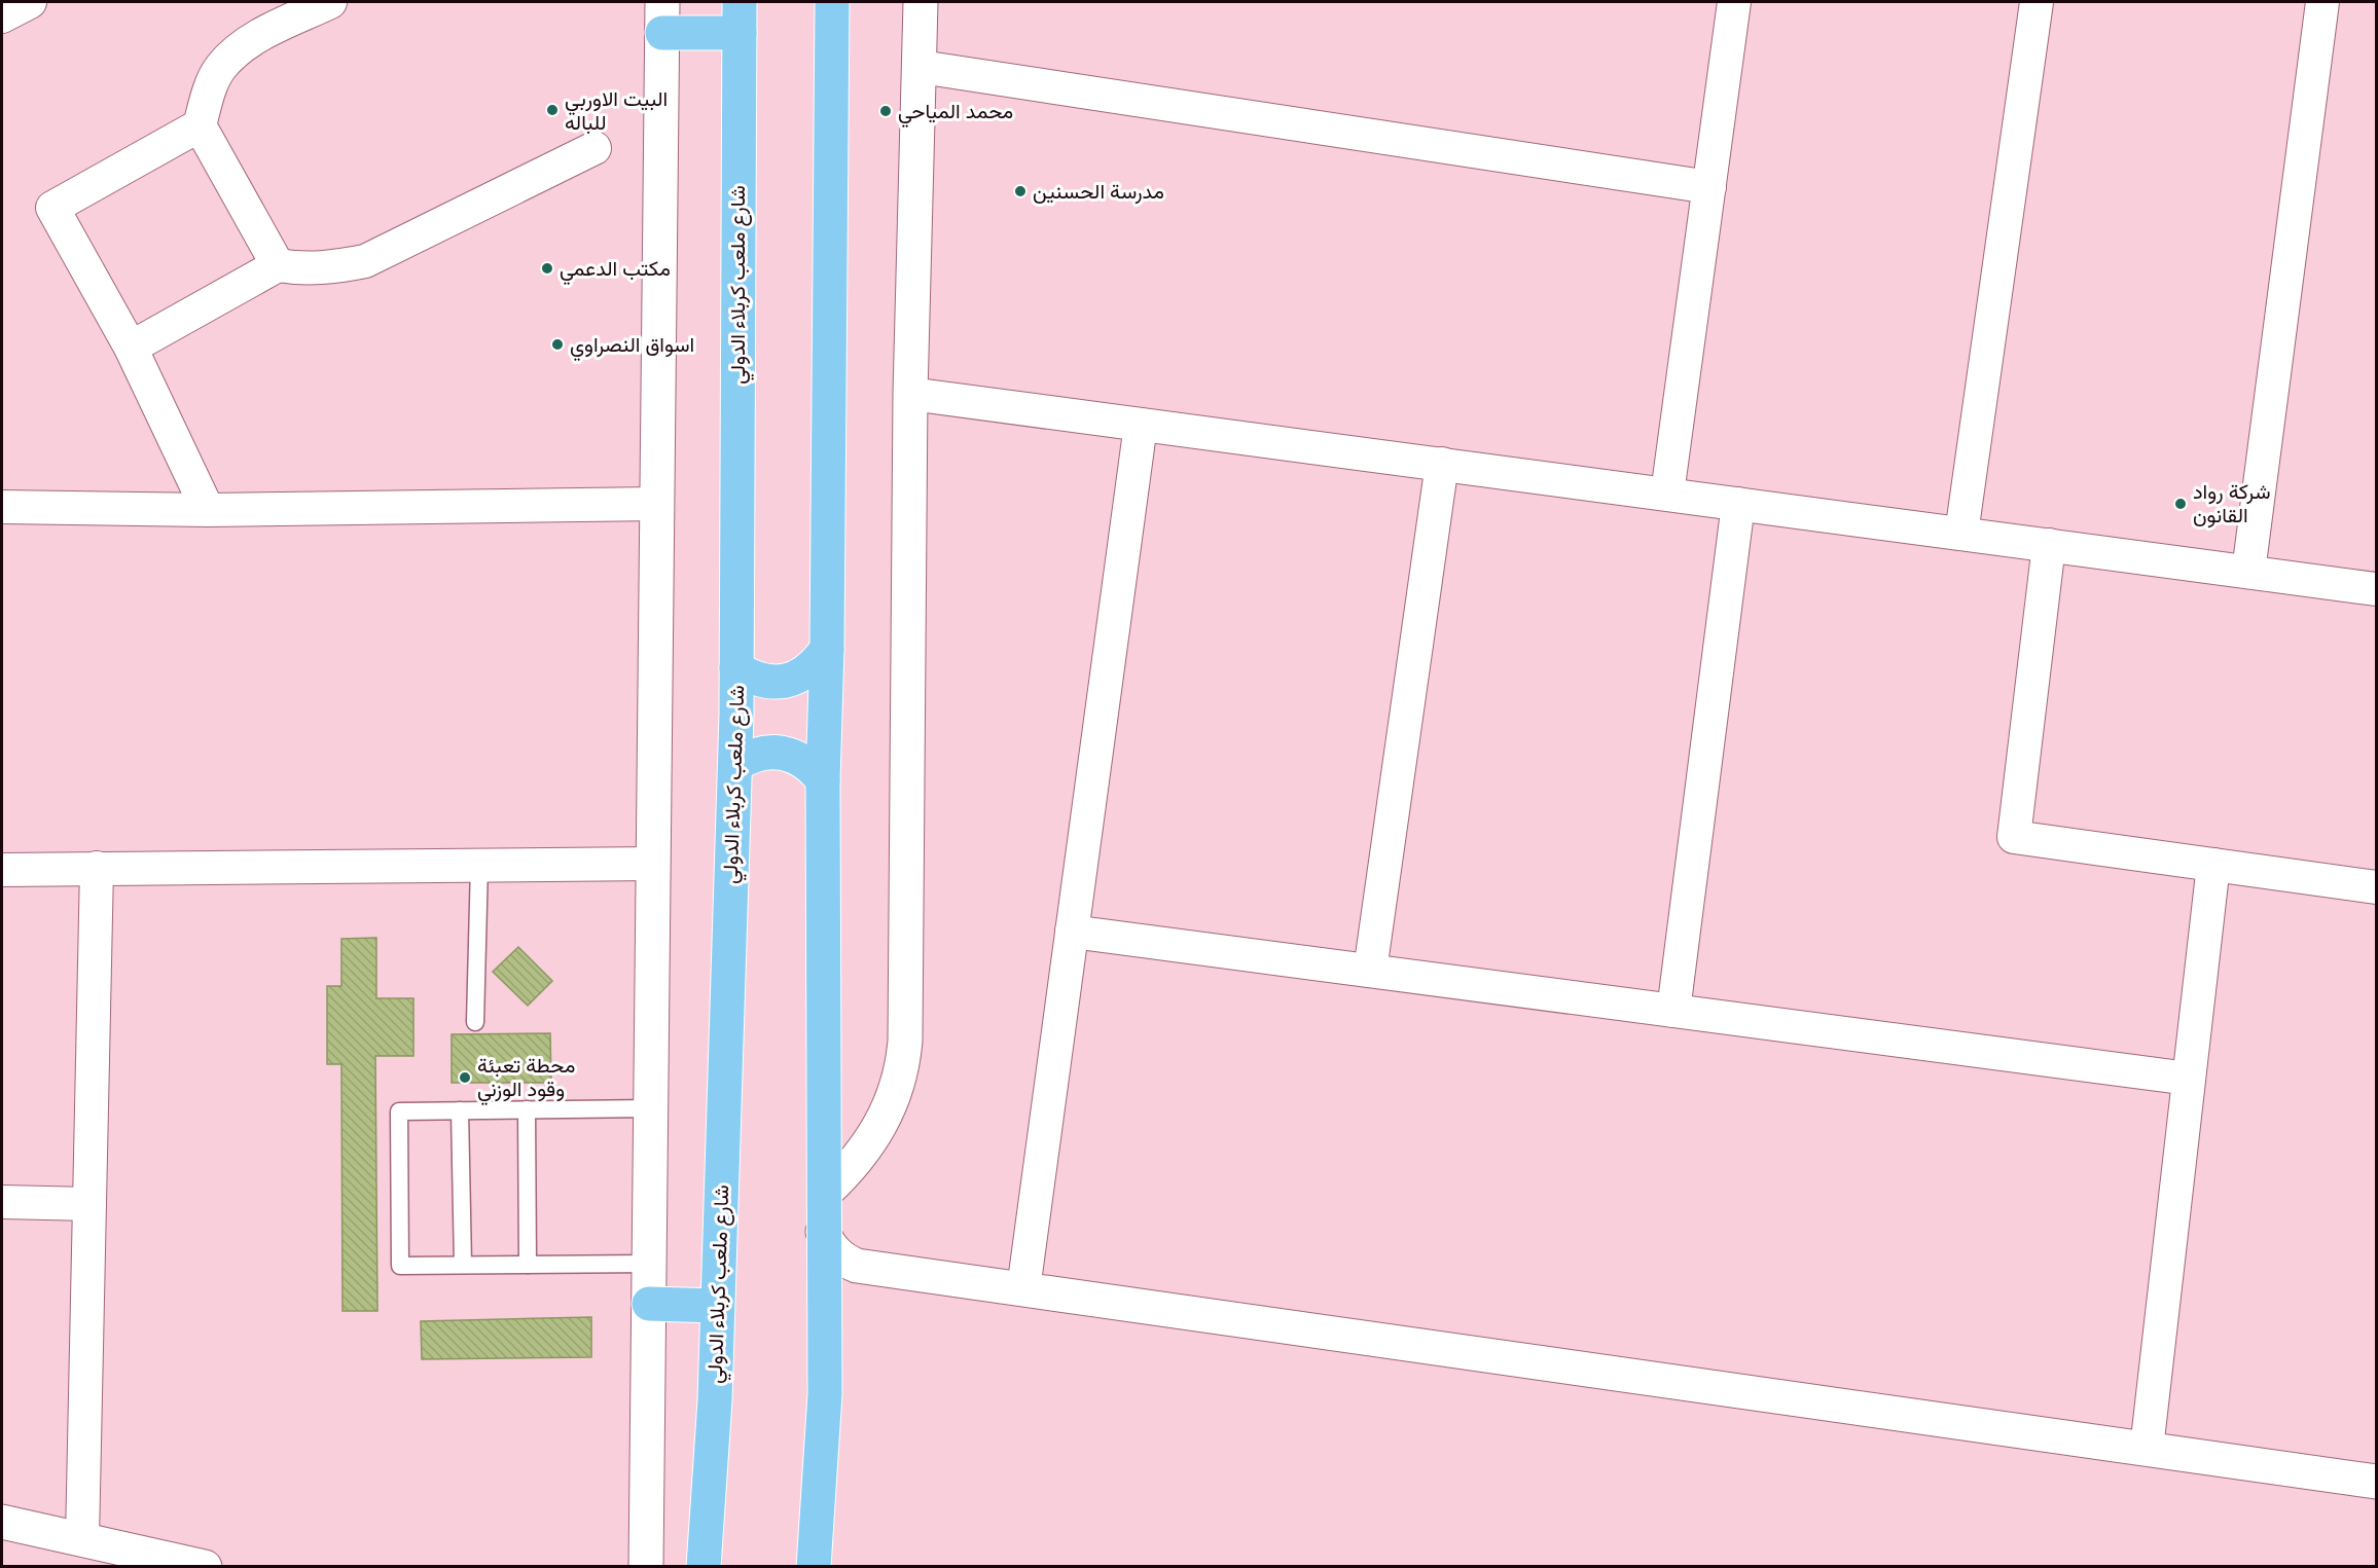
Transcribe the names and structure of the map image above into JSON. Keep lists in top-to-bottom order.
{
  "streets": {
    "main road": ["شارع ملعب كربلاء الدولي"]
  },
  "places": [
    "البيت الاوربي للباله",
    "محمد المياحي",
    "مدرسة الحسنين",
    "مكتب الدعمي",
    "اسواق النصراوي",
    "شركة رواد القانون",
    "محطة تعبئة وقود الوزني"
  ]
}
